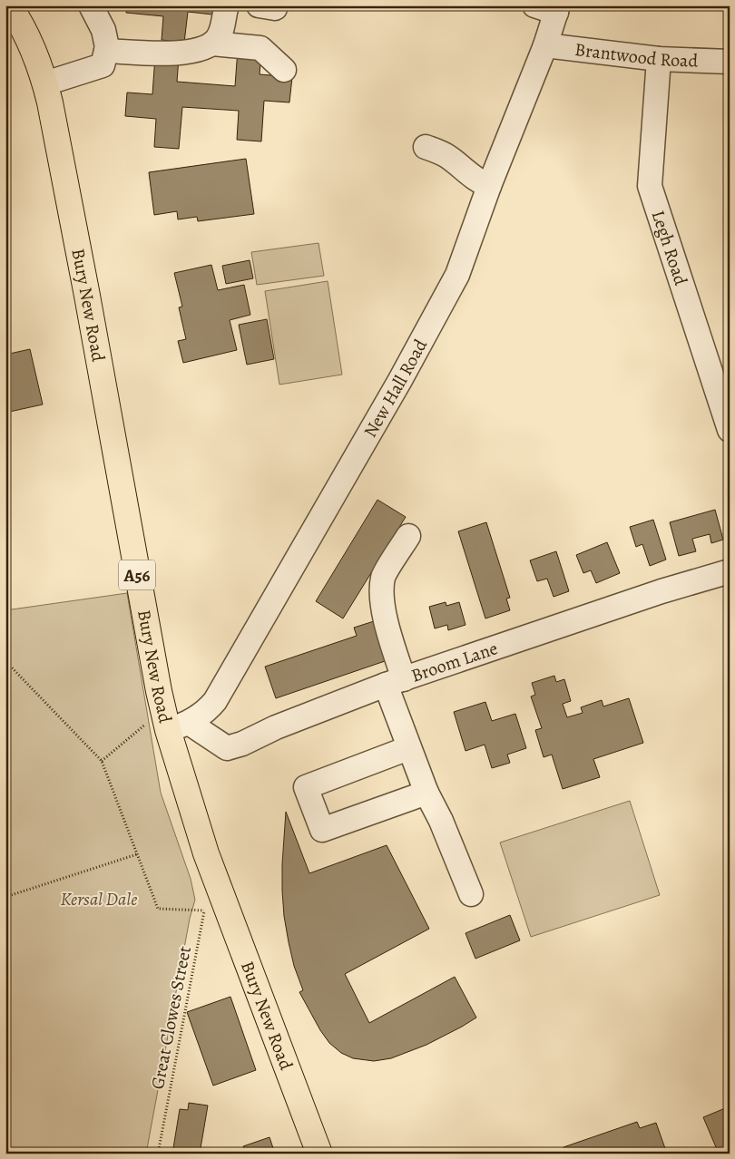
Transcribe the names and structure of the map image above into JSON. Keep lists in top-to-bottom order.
{
  "streets": {
    "highway": ["Bury New Road", "A56"],
    "street": [
      "Brantwood Road",
      "Legh Road",
      "New Hall Road",
      "Broom Lane"
    ],
    "path": ["Great Clowes Street"]
  },
  "crossings": [
    ["Brantwood Road", "Legh Road"],
    ["Brantwood Road", "New Hall Road"],
    ["Bury New Road", "New Hall Road"],
    ["Bury New Road", "Broom Lane"],
    ["Bury New Road", "Great Clowes Street"],
    ["New Hall Road", "Broom Lane"]
  ],
  "parks": ["Kersal Dale"]
}
